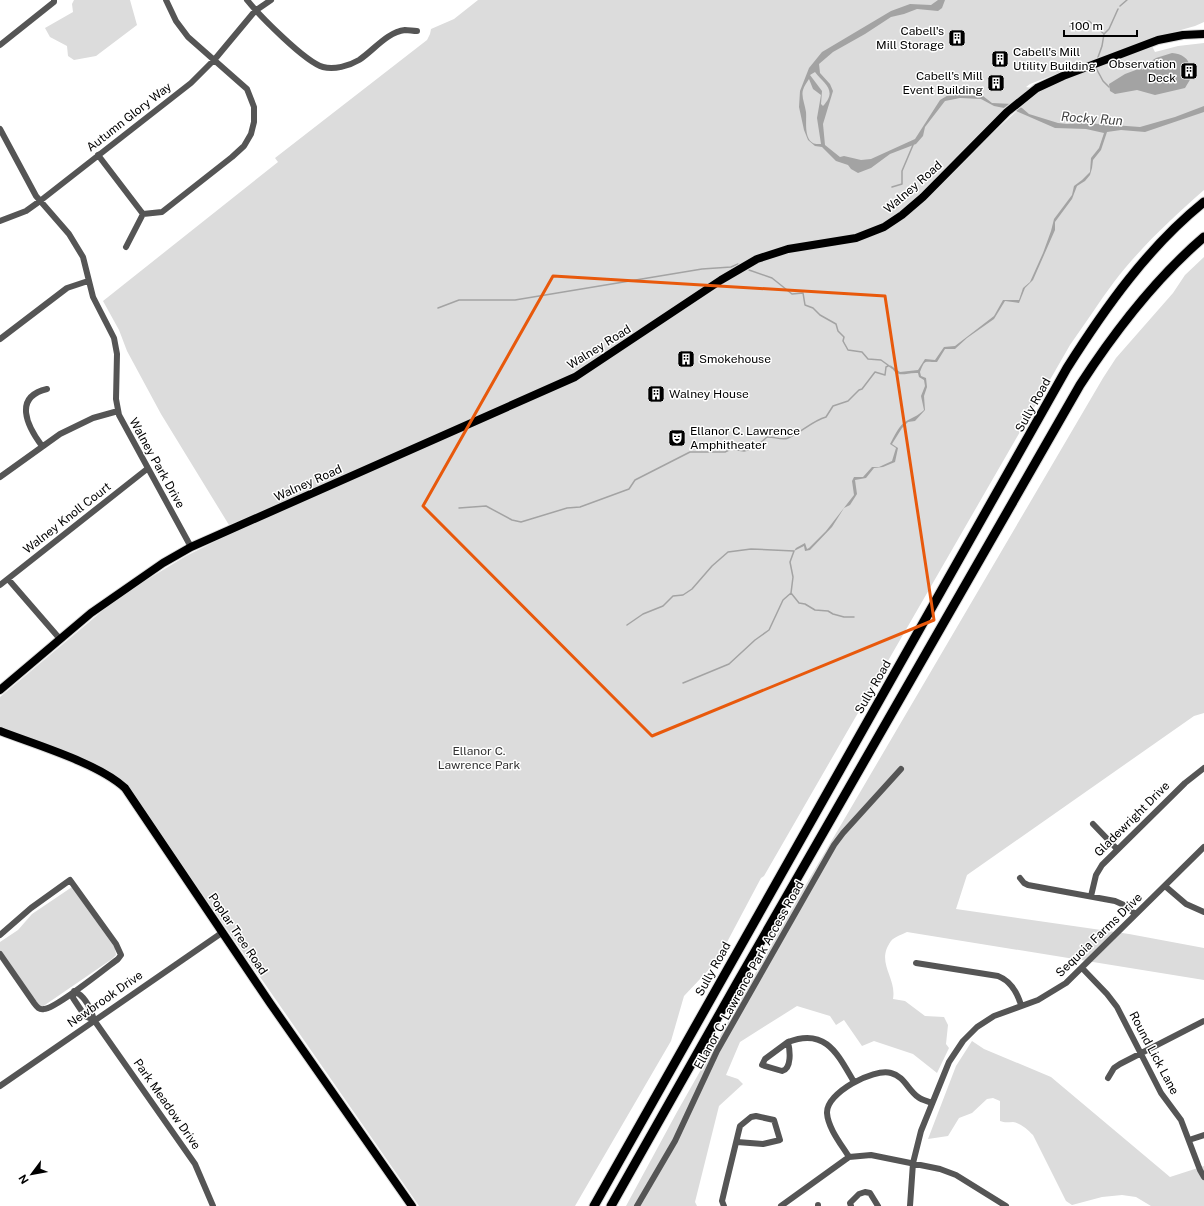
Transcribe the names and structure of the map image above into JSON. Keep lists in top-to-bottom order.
{
  "streets": {
    "highway": ["Sully Road"],
    "main road": ["Walney Road", "Poplar Tree Road"],
    "street": [
      "Autumn Glory Way",
      "Walney Park Drive",
      "Walney Knoll Court",
      "Gladewright Drive",
      "Sequoia Farms Drive",
      "Ellanor C. Lawrence Park Access Road",
      "Newbrook Drive",
      "Round Lick Lane",
      "Park Meadow Drive"
    ]
  },
  "crossings": [
    ["Autumn Glory Way", "Walney Park Drive"],
    ["Walney Road", "Walney Park Drive"],
    ["Walney Park Drive", "Walney Knoll Court"],
    ["Poplar Tree Road", "Newbrook Drive"],
    ["Sequoia Farms Drive", "Round Lick Lane"],
    ["Newbrook Drive", "Park Meadow Drive"]
  ],
  "water": ["Rocky Run"],
  "parks": ["Ellanor C. Lawrence Park"],
  "places": {
    "building": [
      "Cabell's Mill Storage",
      "Cabell's Mill Utility Building",
      "Observation Deck",
      "Cabell's Mill Event Building",
      "Smokehouse",
      "Walney House"
    ],
    "theatre": ["Ellanor C. Lawrence Amphitheater"]
  },
  "scale_bar": "100 m",
  "north": "bottom left"
}
